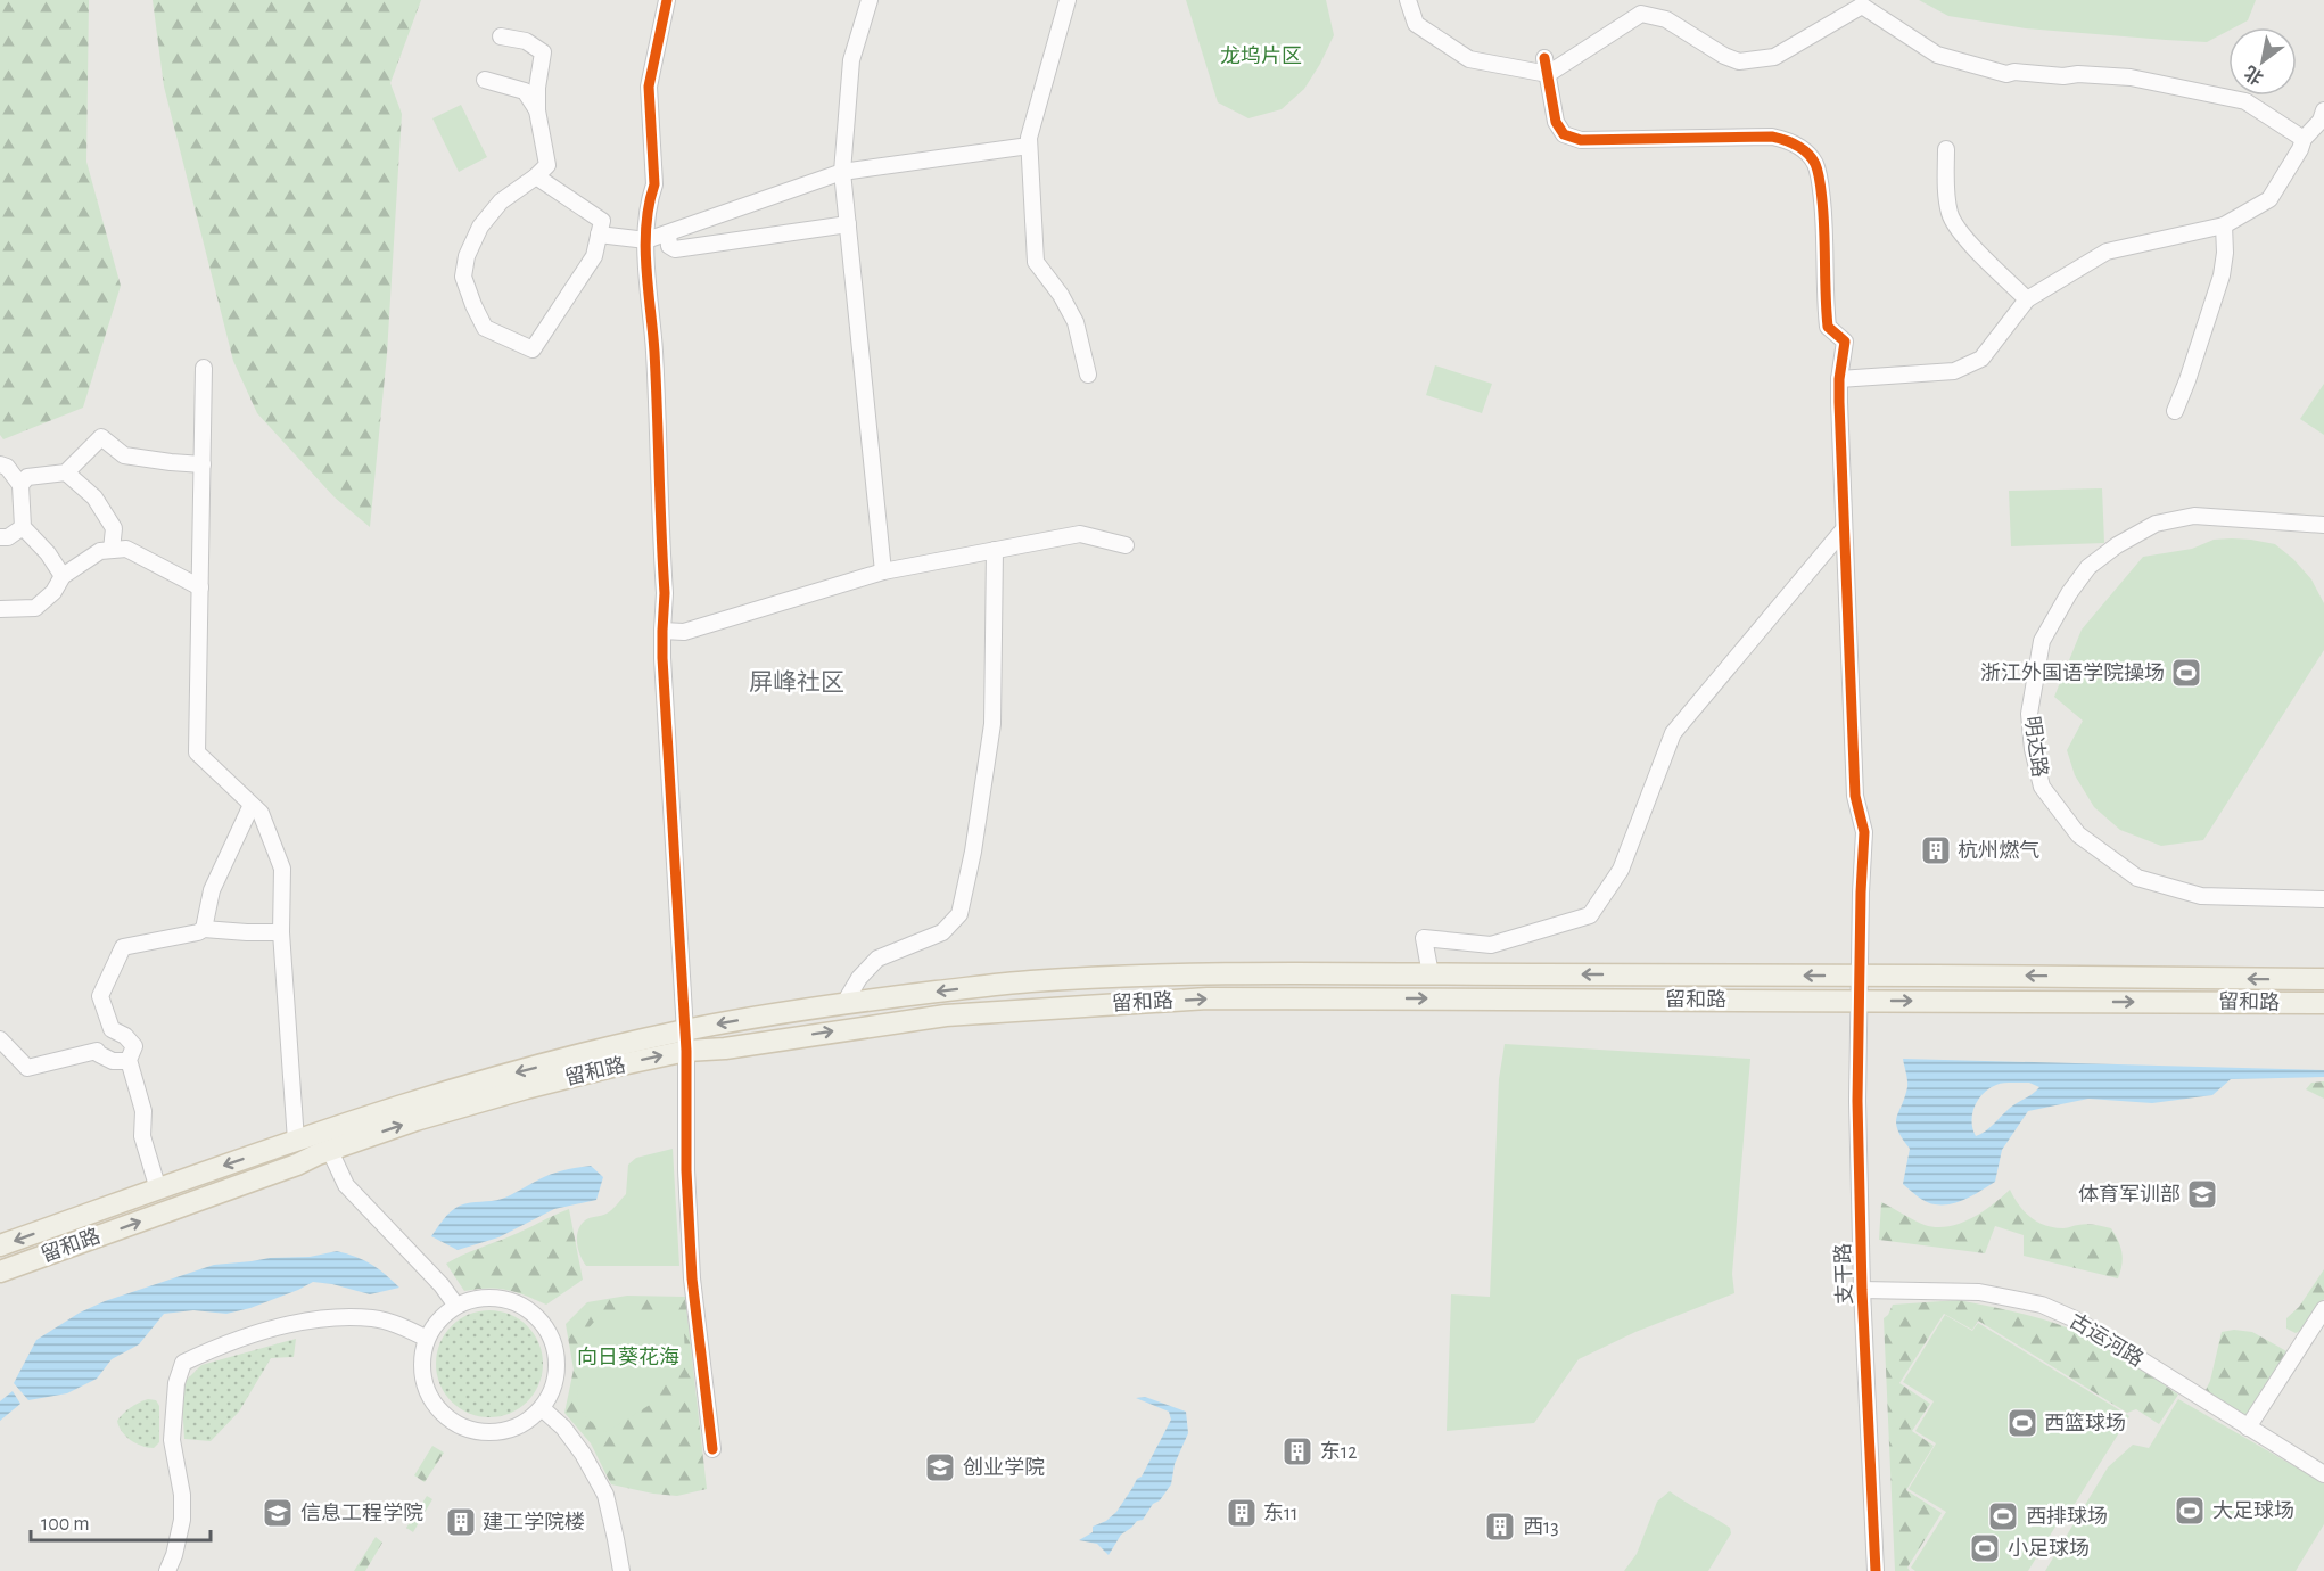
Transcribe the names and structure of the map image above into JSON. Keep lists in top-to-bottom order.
{
  "streets": {
    "main road": ["留和路"],
    "street": ["明达路", "支干路", "古运河路"]
  },
  "crossings": [
    ["留和路", "支干路"],
    ["支干路", "古运河路"]
  ],
  "districts": ["屏峰社区"],
  "parks": ["龙坞片区", "向日葵花海"],
  "places": {
    "sports": [
      "浙江外国语学院操场",
      "西篮球场",
      "大足球场",
      "西排球场",
      "小足球场"
    ],
    "building": [
      "杭州燃气",
      "东12",
      "东11",
      "建工学院楼",
      "西13"
    ],
    "school or university": ["体育军训部", "创业学院", "信息工程学院"]
  },
  "scale_bar": "100 m",
  "north": "bottom left"
}
